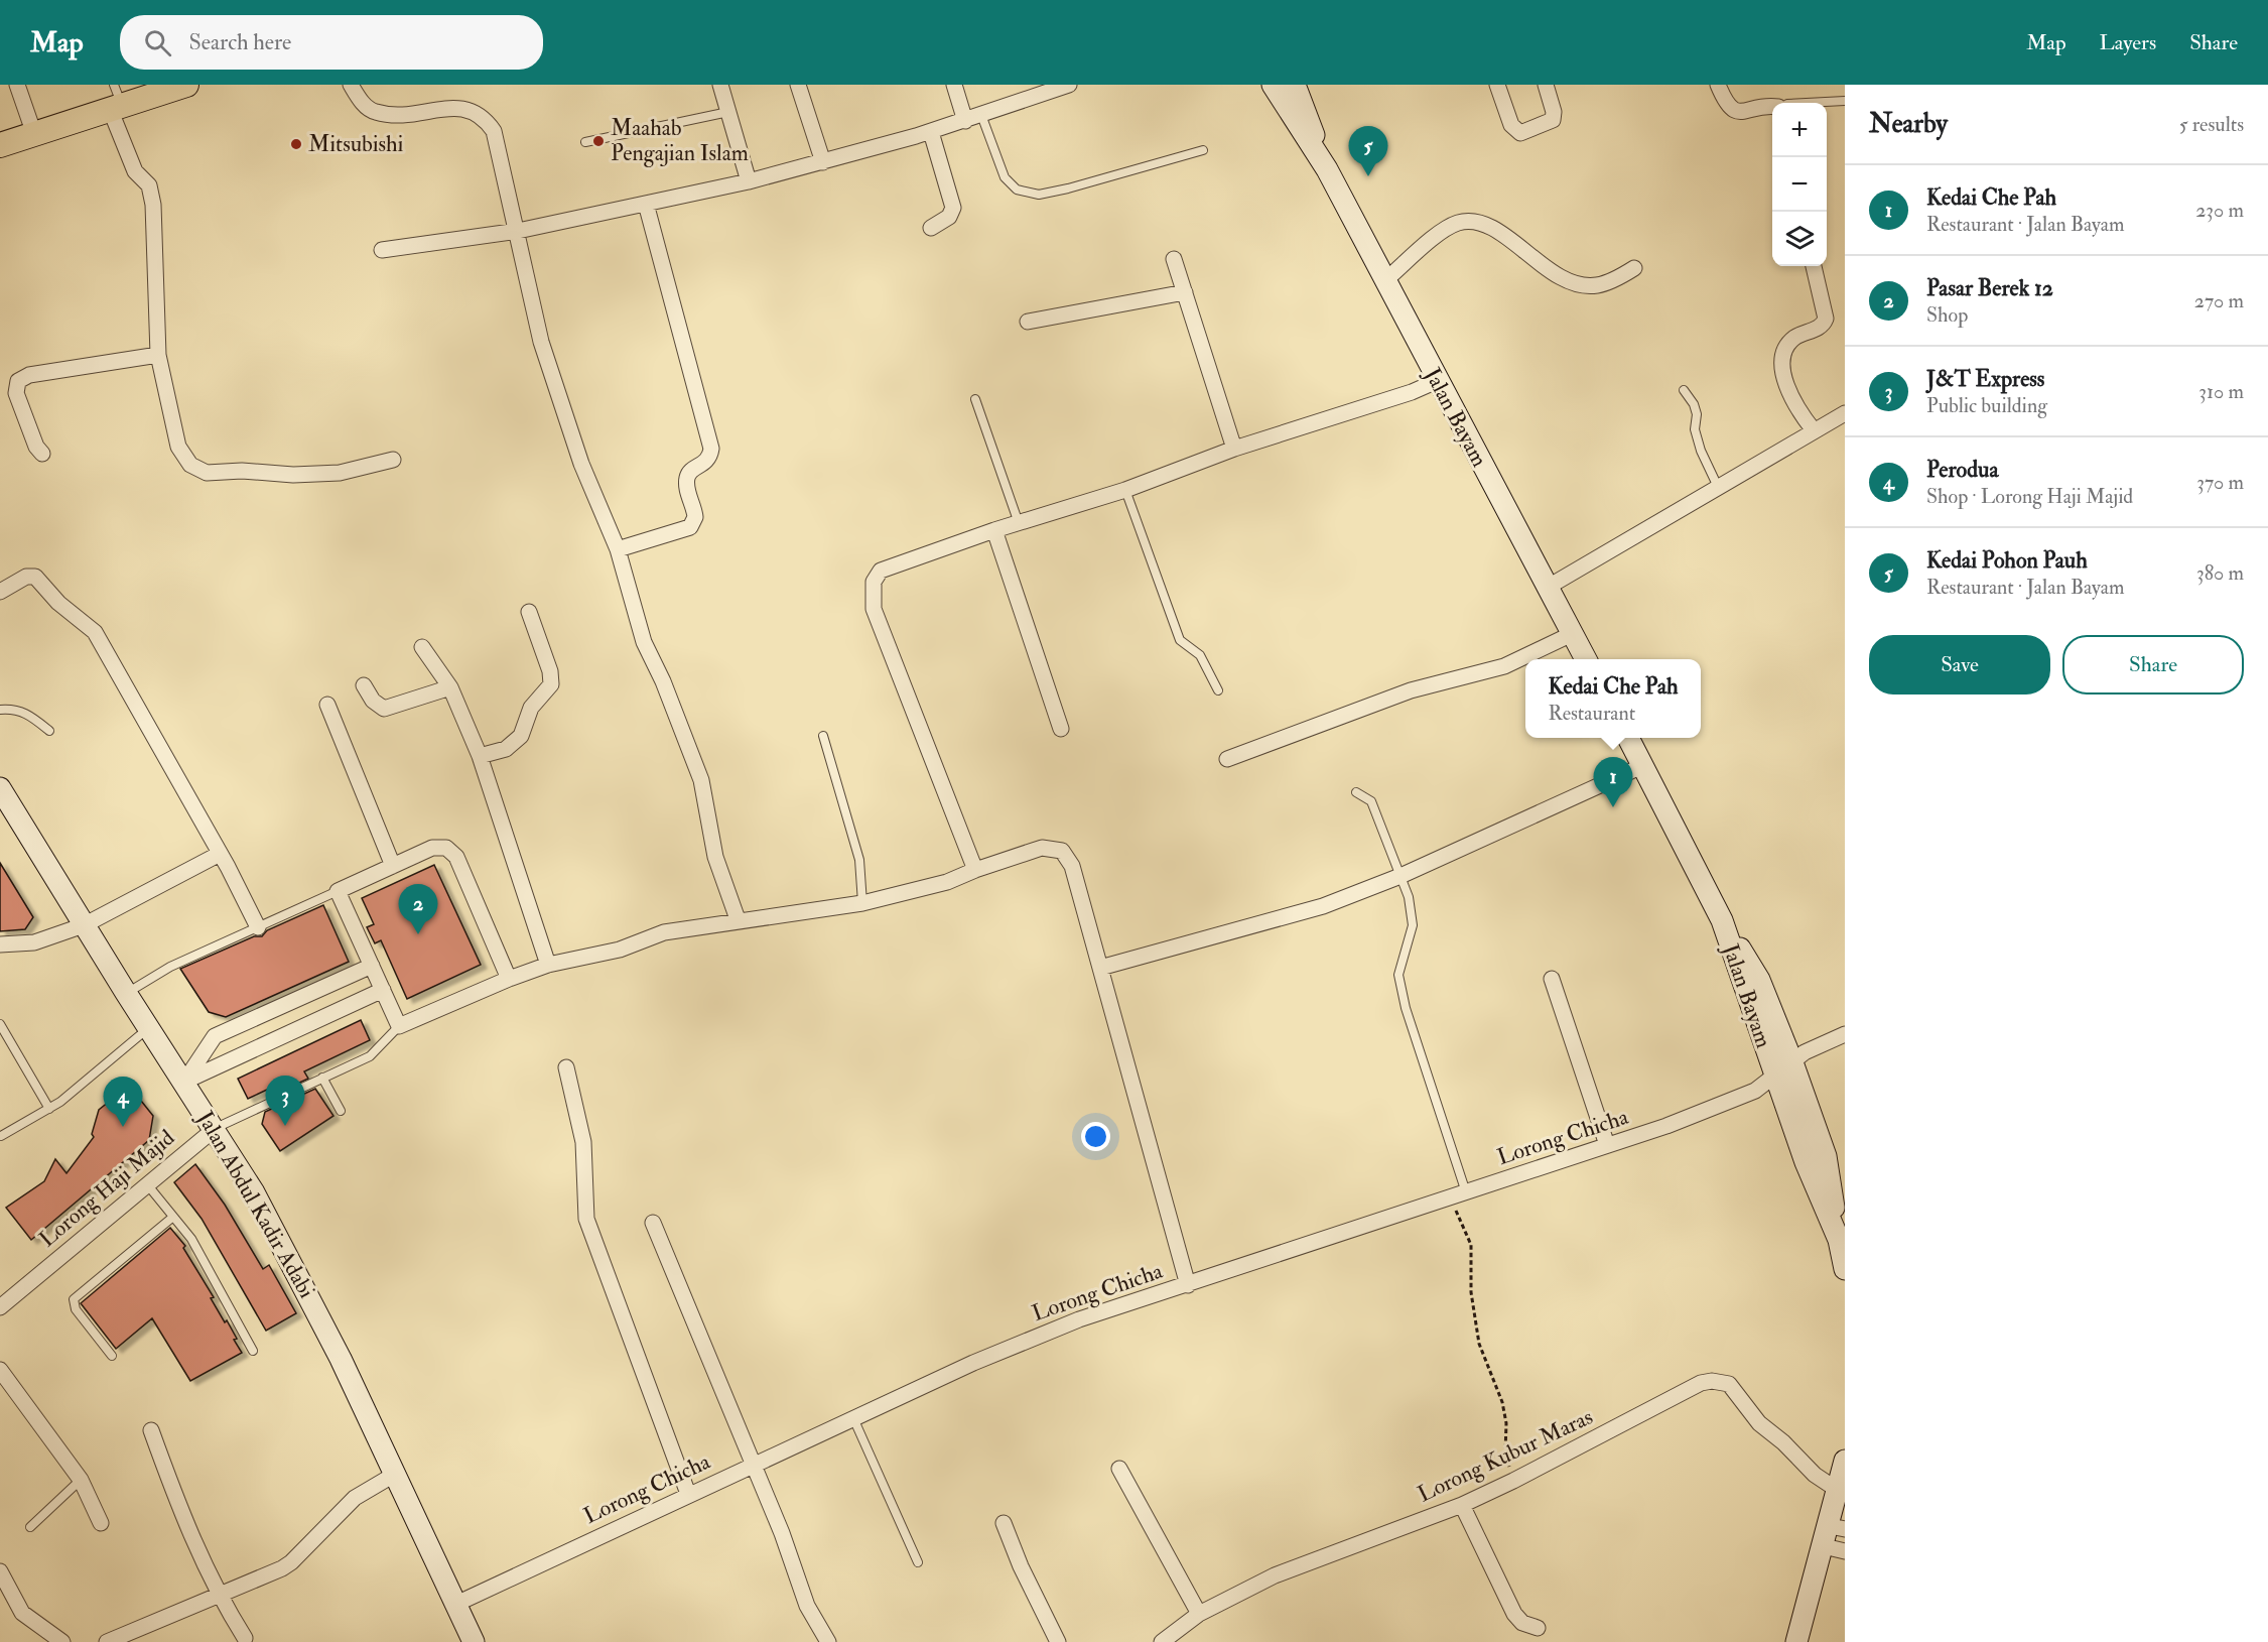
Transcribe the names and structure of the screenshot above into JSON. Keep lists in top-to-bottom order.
{
  "streets": {
    "main road": ["Jalan Bayam", "Jalan Abdul Kadir Adabi"],
    "street": ["Lorong Chicha", "Lorong Haji Majid", "Lorong Kubur Maras"]
  },
  "crossings": [
    ["Jalan Bayam", "Lorong Chicha"],
    ["Lorong Chicha", "Jalan Abdul Kadir Adabi"],
    ["Lorong Haji Majid", "Jalan Abdul Kadir Adabi"]
  ],
  "places": ["Maahab Pengajian Islam", "Mitsubishi"],
  "page": {
    "header": "Map",
    "search": "Search here",
    "nav": ["Map", "Layers", "Share"],
    "heading": ["Nearby", "5 results"],
    "map_buttons": ["+", "−"],
    "pins": [
      "5",
      "1",
      "2",
      "3",
      "4"
    ],
    "list": [
      {
        "mark": "1",
        "name": "Kedai Che Pah",
        "note": "Restaurant · Jalan Bayam",
        "value": "230 m"
      },
      {
        "mark": "2",
        "name": "Pasar Berek 12",
        "note": "Shop",
        "value": "270 m"
      },
      {
        "mark": "3",
        "name": "J&T Express",
        "note": "Public building",
        "value": "310 m"
      },
      {
        "mark": "4",
        "name": "Perodua",
        "note": "Shop · Lorong Haji Majid",
        "value": "370 m"
      },
      {
        "mark": "5",
        "name": "Kedai Pohon Pauh",
        "note": "Restaurant · Jalan Bayam",
        "value": "380 m"
      }
    ],
    "buttons": ["Save", "Share"],
    "popup": ["Kedai Che Pah", "Restaurant"]
  }
}
